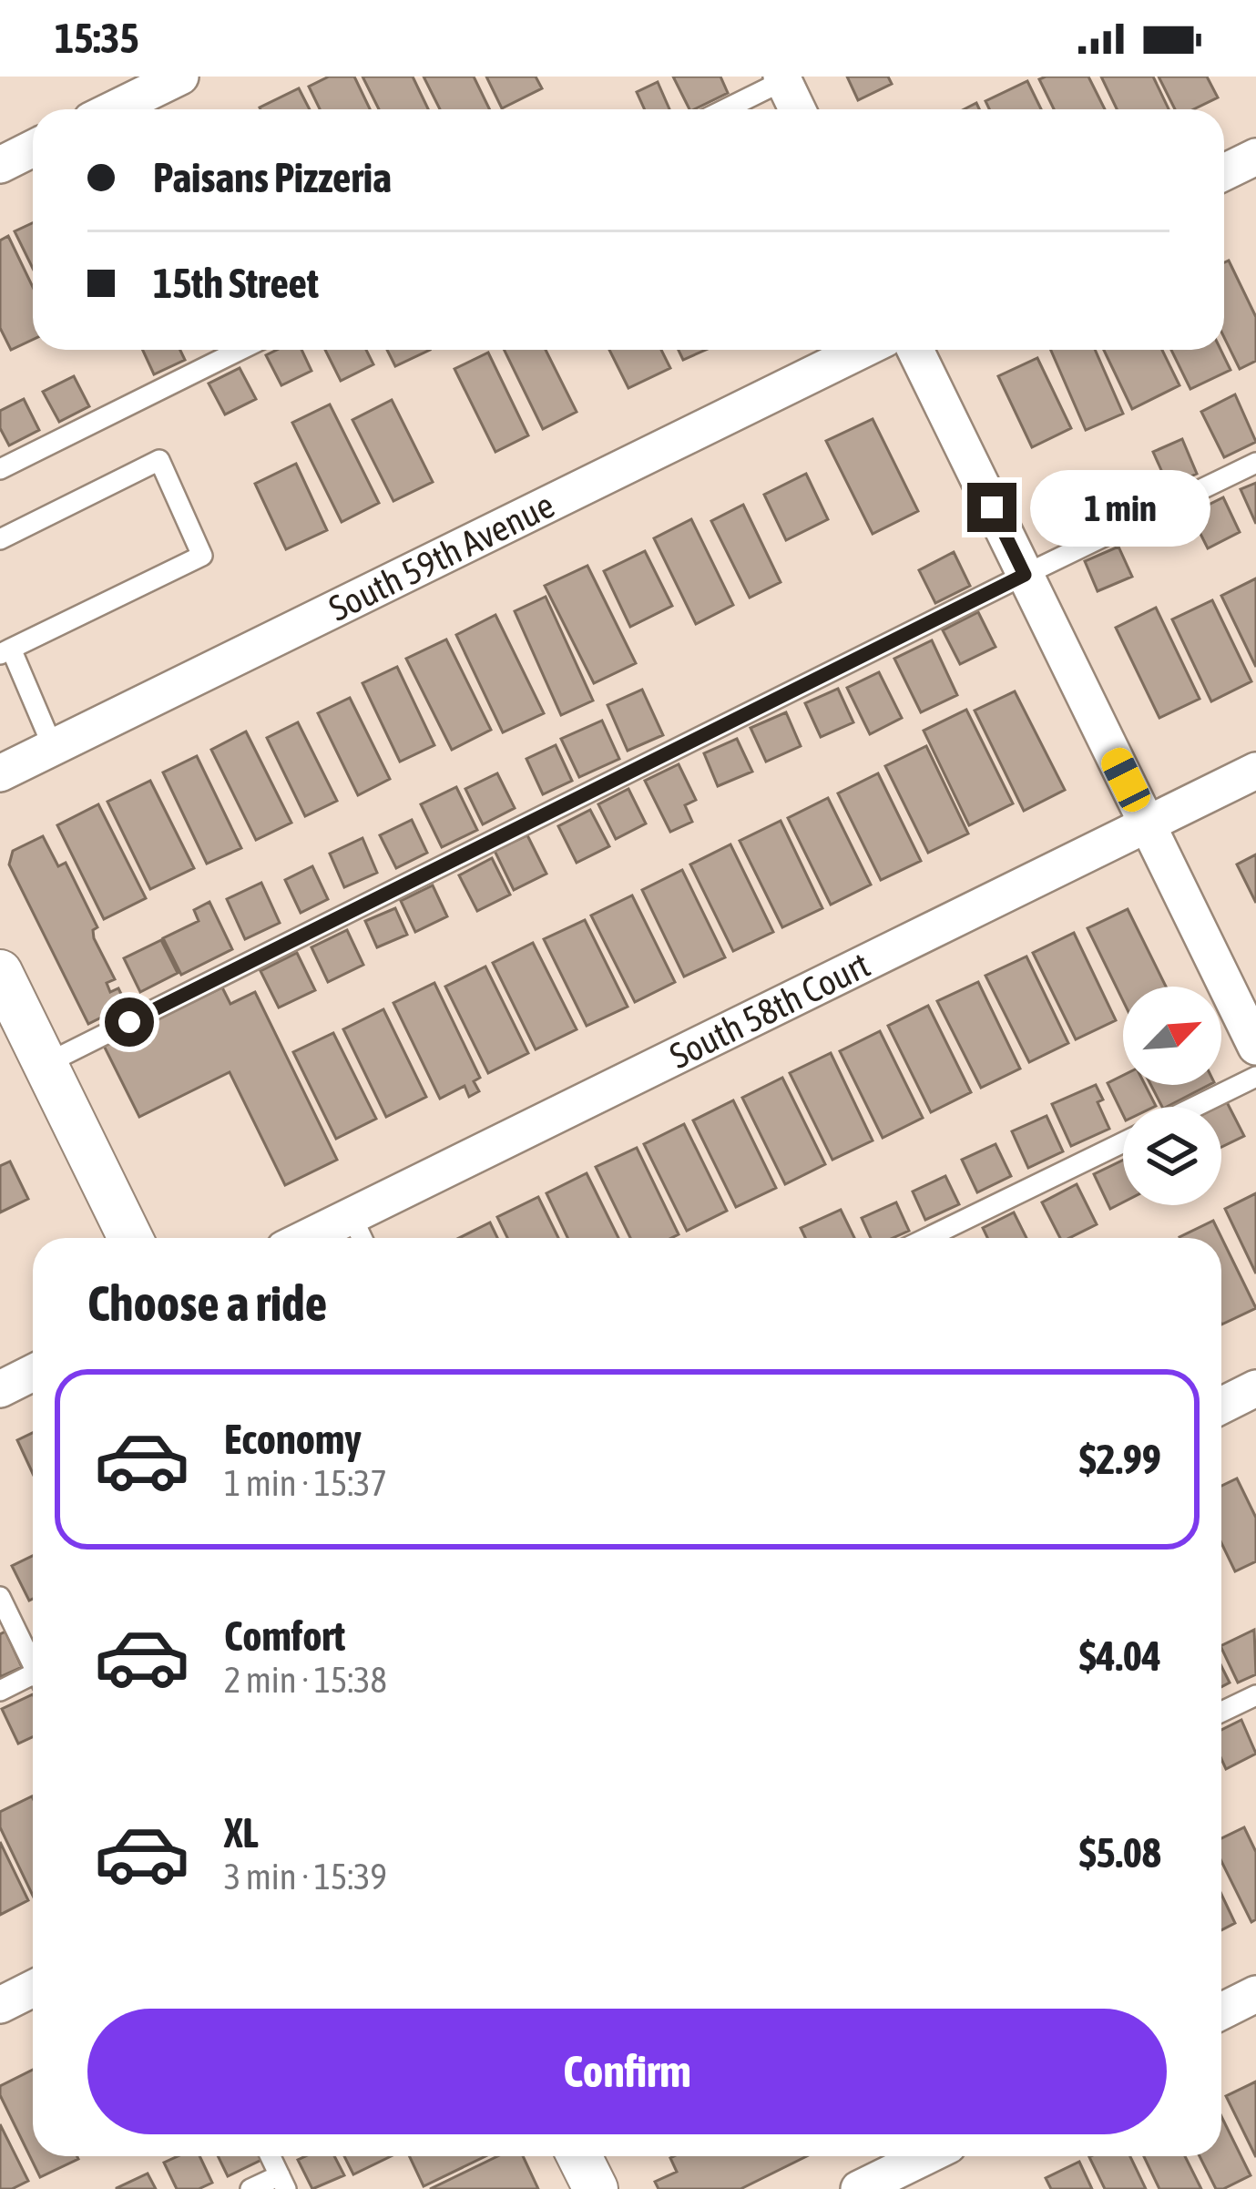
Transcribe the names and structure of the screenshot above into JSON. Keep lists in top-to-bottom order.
{
  "streets": {
    "street": ["South 59th Avenue", "South 58th Court"]
  },
  "north": "top right",
  "page": {
    "status": "15:35",
    "banner": ["Paisans Pizzeria", "15th Street"],
    "bubble": "1 min",
    "heading": "Choose a ride",
    "list": [
      {
        "name": "Economy",
        "note": "1 min · 15:37",
        "value": "$2.99"
      },
      {
        "name": "Comfort",
        "note": "2 min · 15:38",
        "value": "$4.04"
      },
      {
        "name": "XL",
        "note": "3 min · 15:39",
        "value": "$5.08"
      }
    ],
    "buttons": "Confirm"
  }
}
